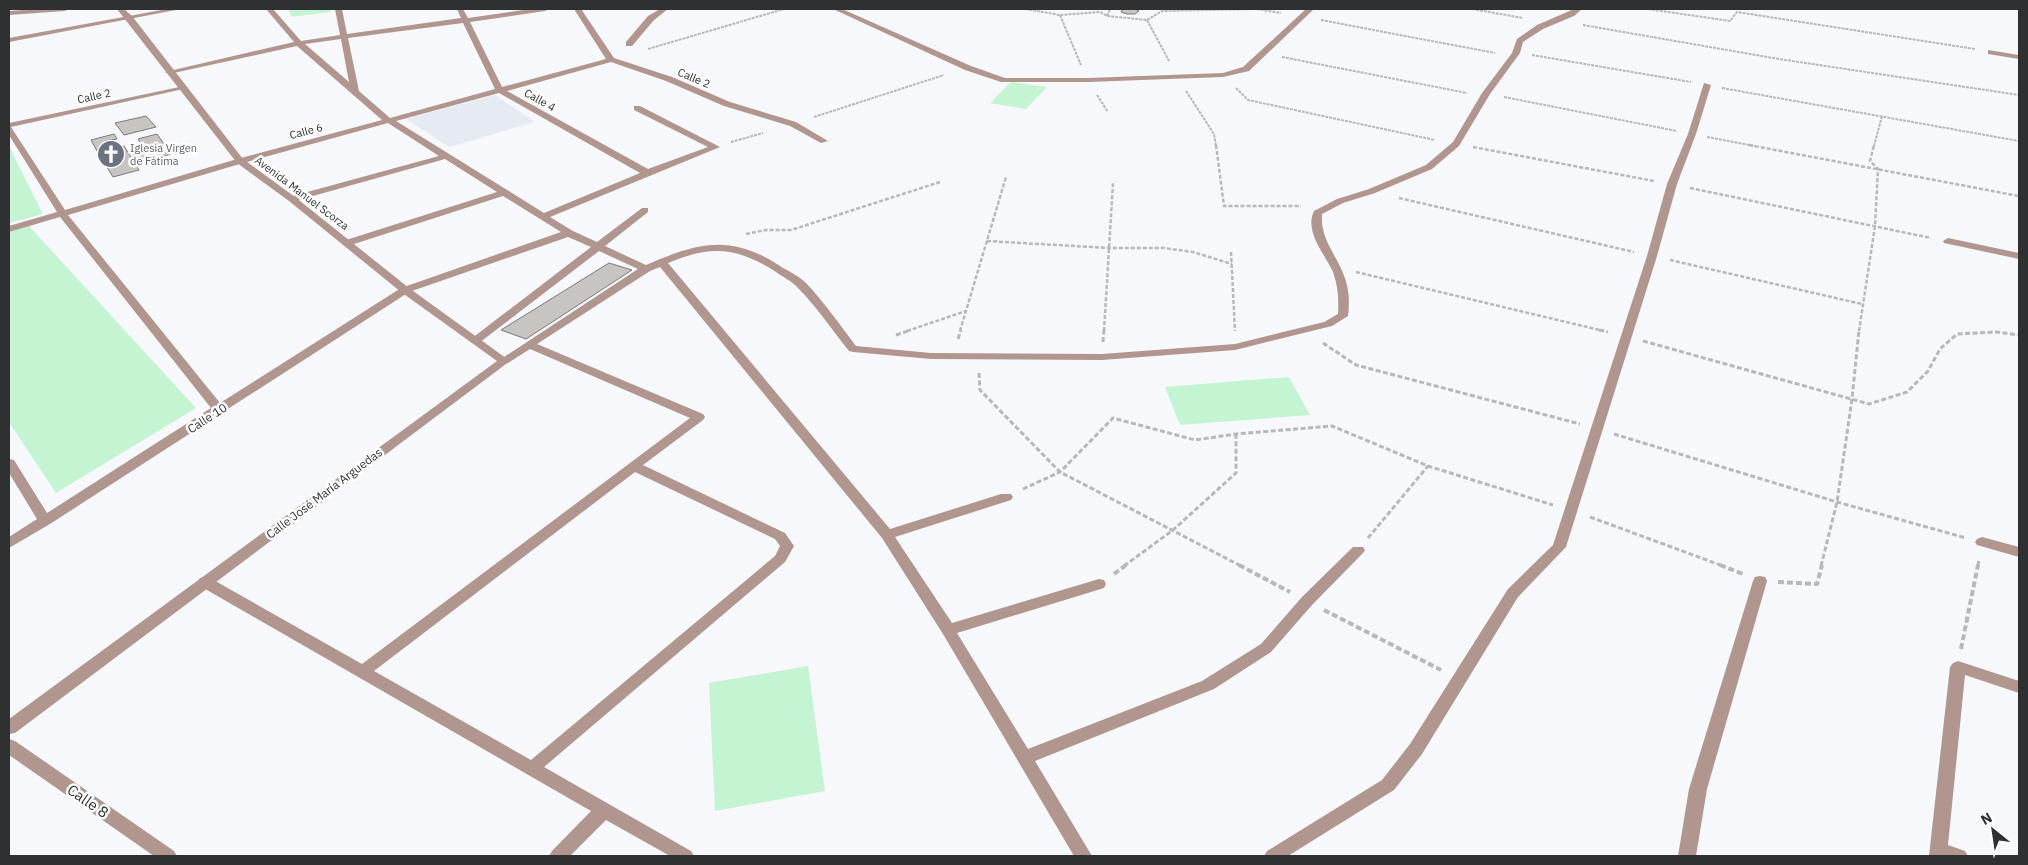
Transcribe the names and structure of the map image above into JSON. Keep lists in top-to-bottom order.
{
  "streets": {
    "street": [
      "Calle 2",
      "Calle 4",
      "Calle 6",
      "Avenida Manuel Scorza",
      "Calle 10",
      "Calle José María Arguedas",
      "Calle 8"
    ]
  },
  "crossings": [
    ["Calle 2", "Calle 6"],
    ["Calle 2", "Avenida Manuel Scorza"],
    ["Calle 4", "Calle 6"],
    ["Calle 6", "Avenida Manuel Scorza"],
    ["Avenida Manuel Scorza", "Calle 10"],
    ["Avenida Manuel Scorza", "Calle José María Arguedas"]
  ],
  "places": {
    "church": ["Iglesia Virgen de Fátima"]
  },
  "north": "top left"
}
